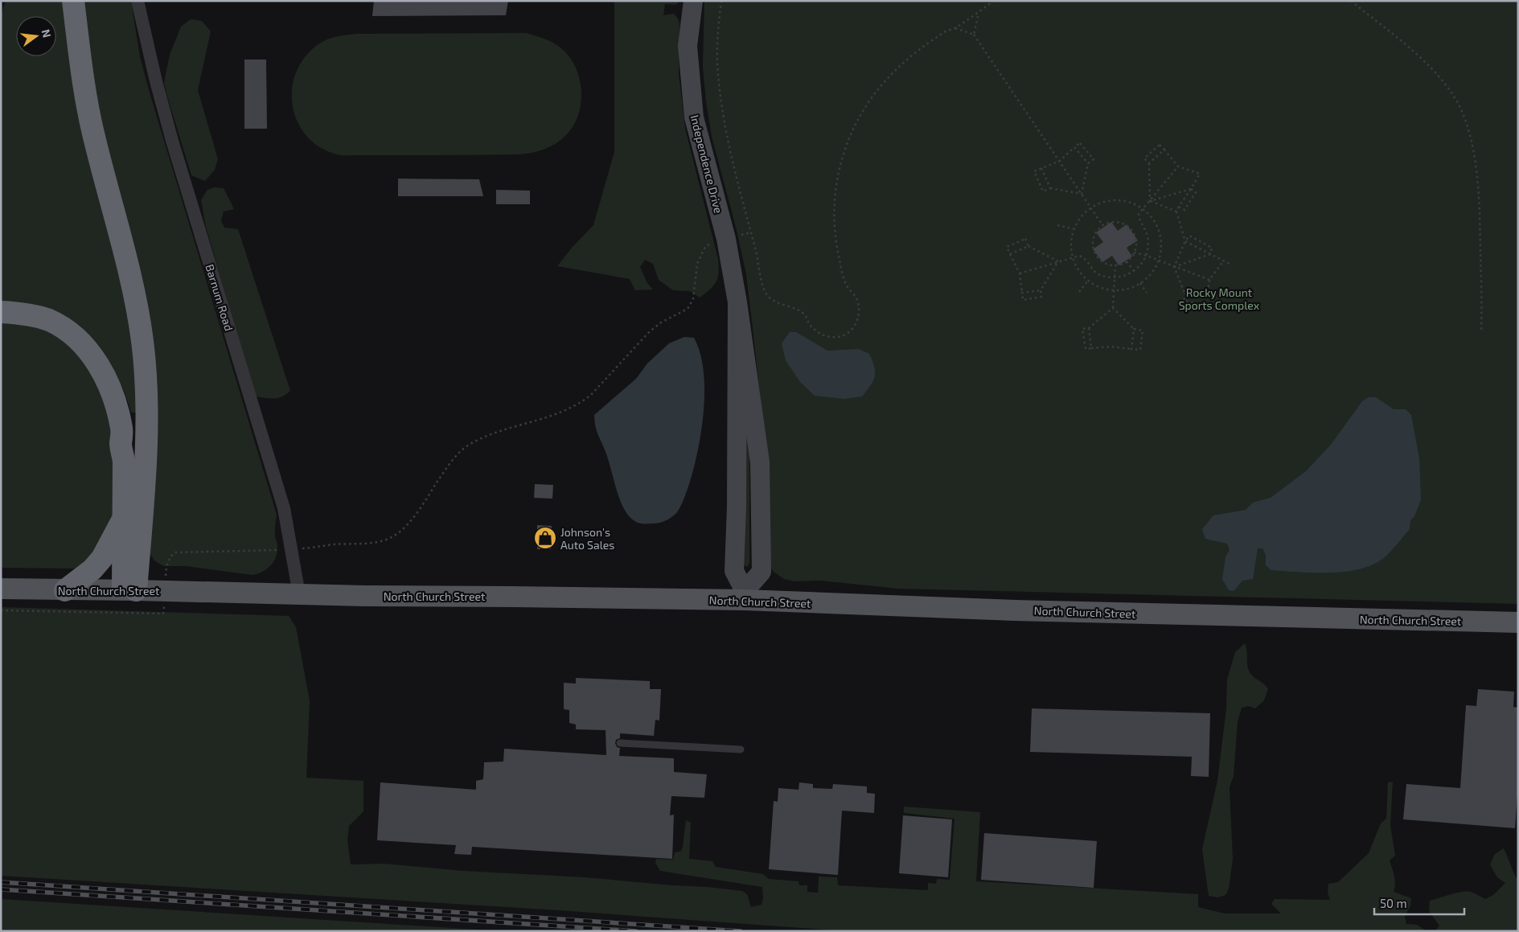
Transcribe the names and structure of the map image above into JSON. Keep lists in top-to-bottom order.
{
  "streets": {
    "main road": ["North Church Street"],
    "street": ["Independence Drive", "Barnum Road"]
  },
  "crossings": [
    ["Barnum Road", "North Church Street"]
  ],
  "parks": ["Rocky Mount Sports Complex"],
  "places": {
    "shop": ["Johnson's Auto Sales"]
  },
  "scale_bar": "50 m",
  "north": "right"
}
